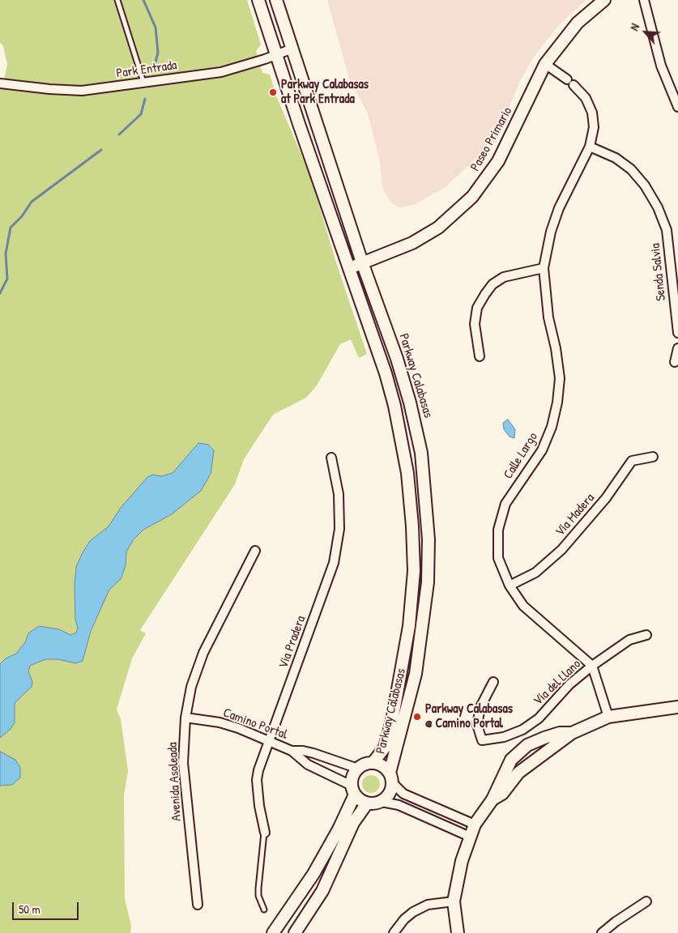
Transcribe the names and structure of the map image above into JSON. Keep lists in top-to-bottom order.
{
  "streets": {
    "street": [
      "Park Entrada",
      "Paseo Primario",
      "Senda Salvia",
      "Parkway Calabasas",
      "Calle Largo",
      "Vía Madera",
      "Via Pradera",
      "Vía del Llano",
      "Camino Portal",
      "Avenida Asoleada"
    ]
  },
  "crossings": [
    ["Park Entrada", "Parkway Calabasas"],
    ["Paseo Primario", "Parkway Calabasas"],
    ["Senda Salvia", "Calle Largo"],
    ["Parkway Calabasas", "Camino Portal"],
    ["Calle Largo", "Vía Madera"],
    ["Calle Largo", "Vía del Llano"],
    ["Via Pradera", "Camino Portal"],
    ["Camino Portal", "Avenida Asoleada"]
  ],
  "places": ["Parkway Calabasas at Park Entrada", "Parkway Calabasas @ Camino Portal"],
  "scale_bar": "50 m",
  "north": "top left"
}
